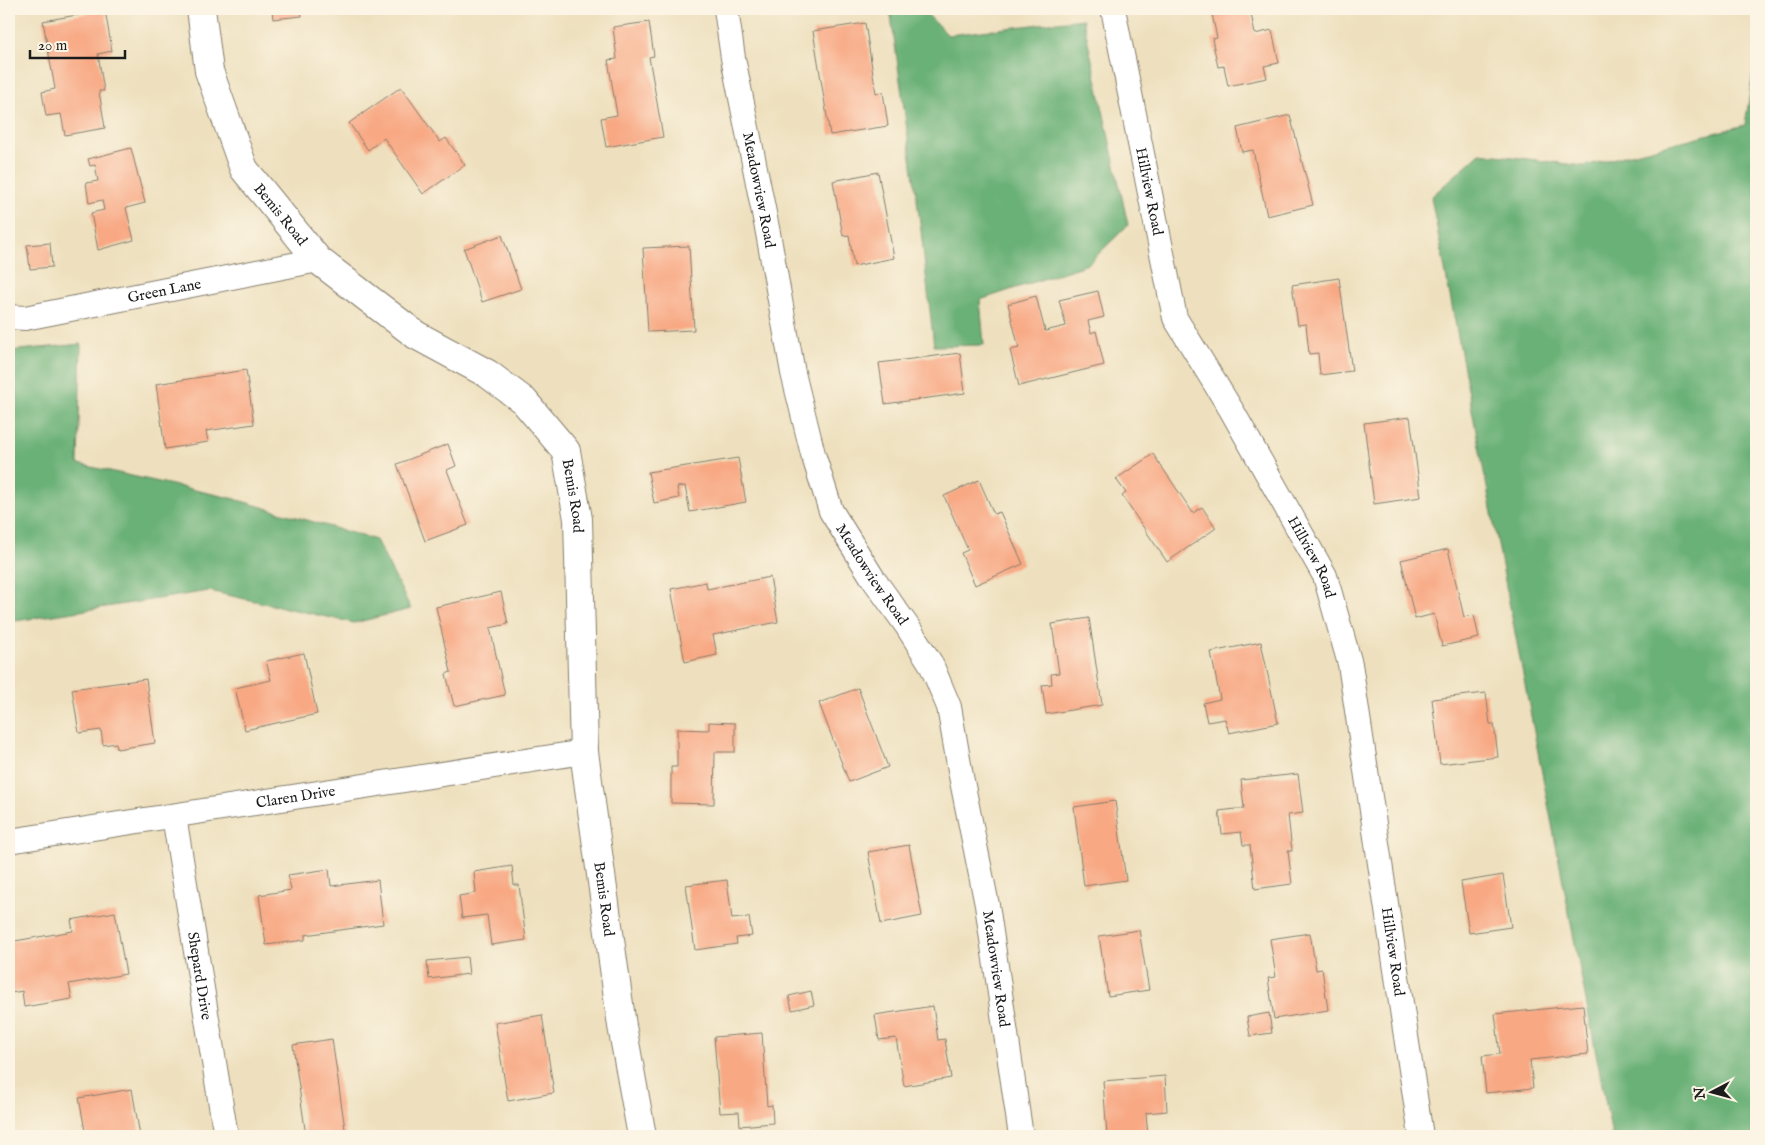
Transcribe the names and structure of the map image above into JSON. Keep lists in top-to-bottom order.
{
  "streets": {
    "street": [
      "Meadowview Road",
      "Hillview Road",
      "Bemis Road",
      "Green Lane",
      "Claren Drive",
      "Shepard Drive"
    ]
  },
  "crossings": [
    ["Bemis Road", "Green Lane"],
    ["Bemis Road", "Claren Drive"],
    ["Claren Drive", "Shepard Drive"]
  ],
  "scale_bar": "20 m",
  "north": "left"
}
